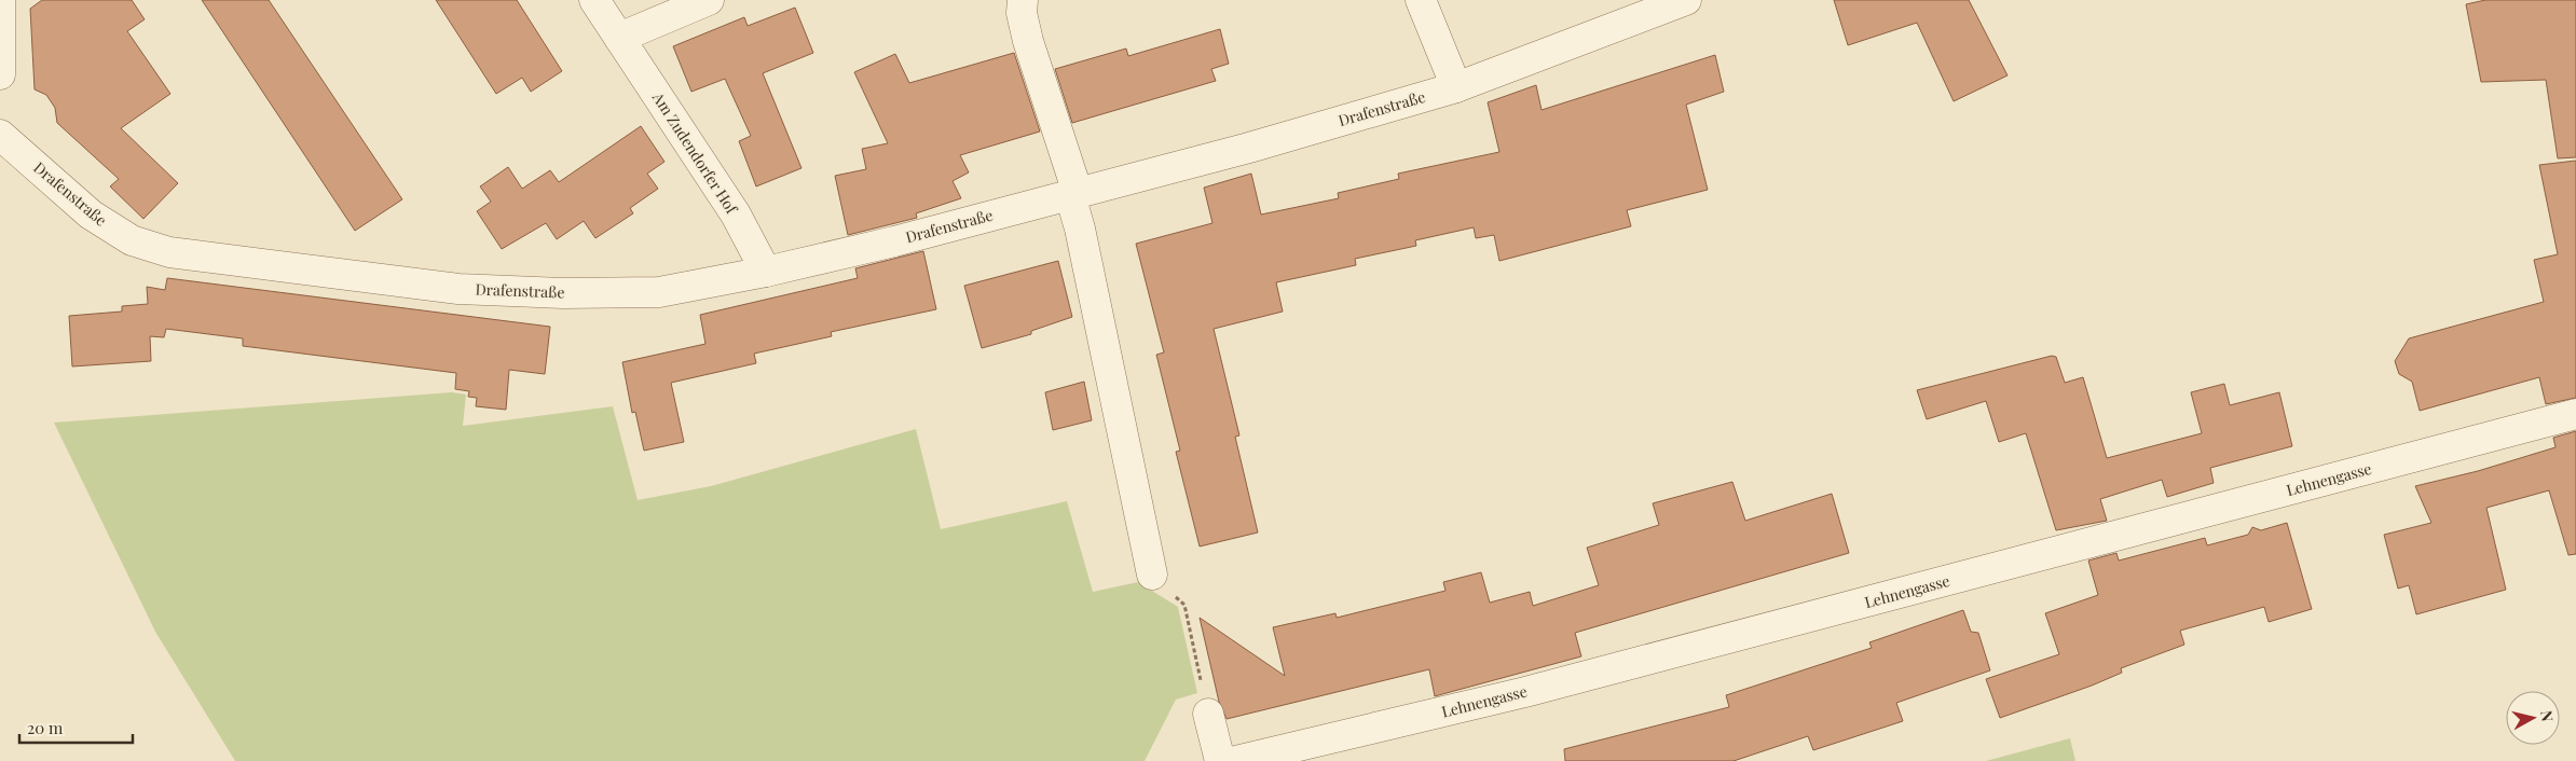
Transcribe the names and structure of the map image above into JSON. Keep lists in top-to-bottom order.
{
  "streets": {
    "street": ["Drafenstraße", "Am Zudendorfer Hof", "Lehnengasse"]
  },
  "crossings": [
    ["Drafenstraße", "Am Zudendorfer Hof"]
  ],
  "scale_bar": "20 m",
  "north": "right"
}
